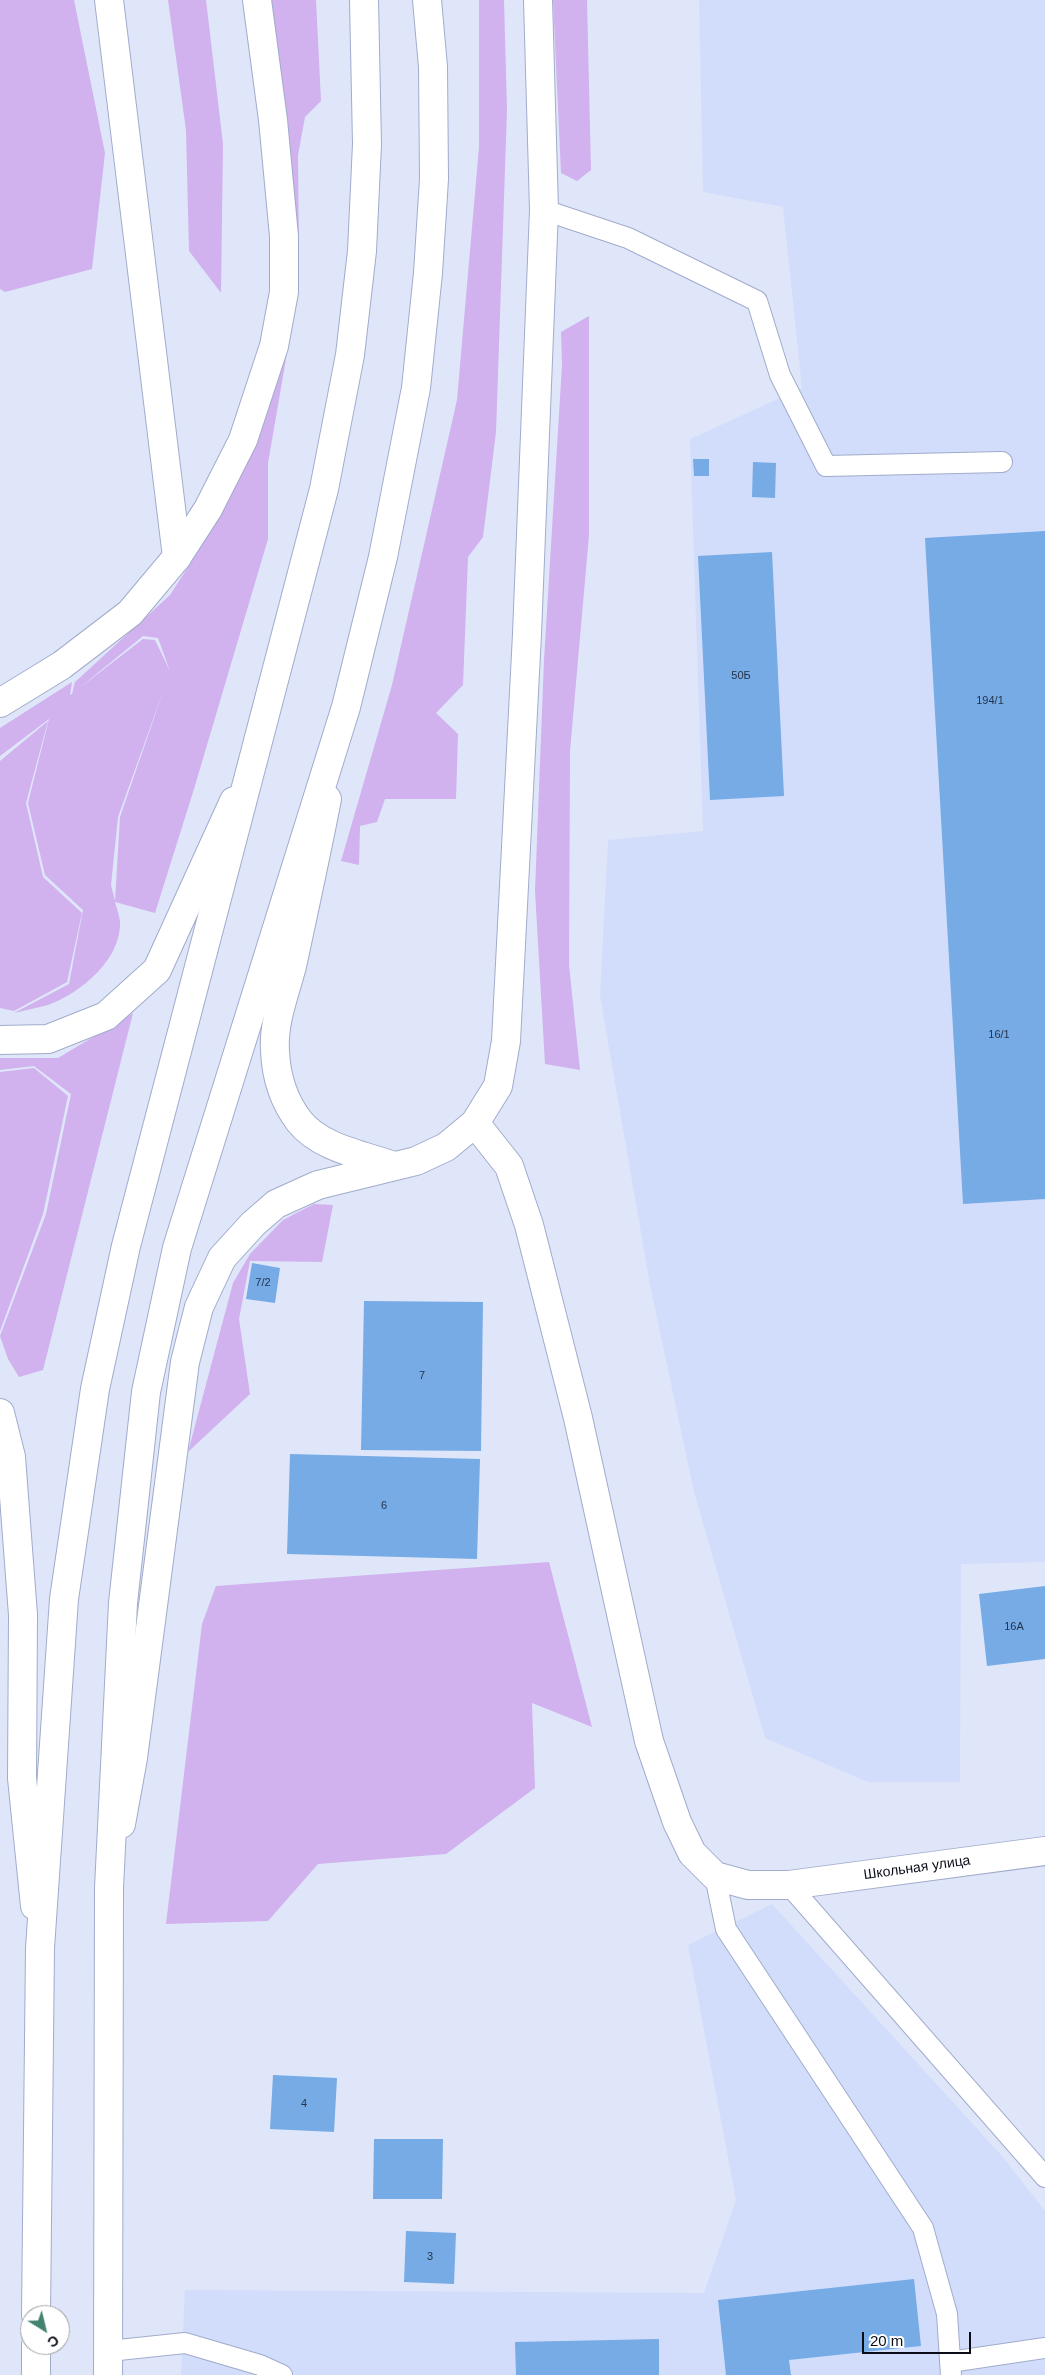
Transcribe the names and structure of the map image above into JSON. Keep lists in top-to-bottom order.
{
  "streets": {
    "main road": ["Школьная улица"]
  },
  "house_numbers": [
    "50Б",
    "194/1",
    "16/1",
    "7/2",
    "7",
    "6",
    "16А",
    "4",
    "3"
  ],
  "scale_bar": "20 m",
  "north": "bottom right"
}
